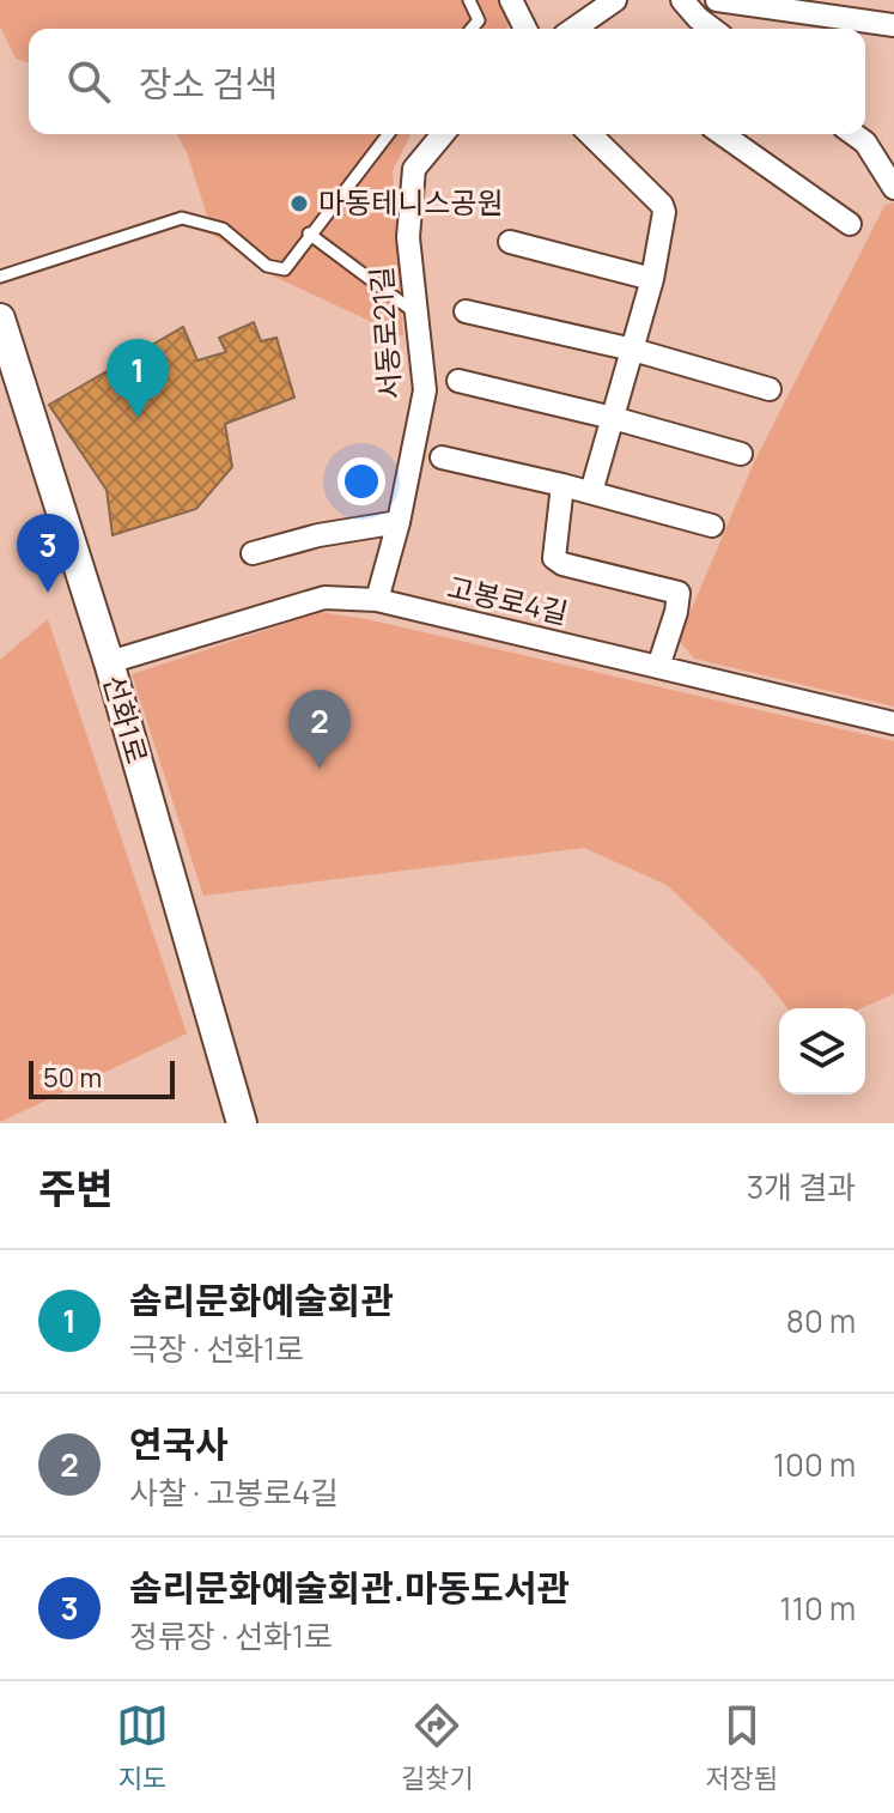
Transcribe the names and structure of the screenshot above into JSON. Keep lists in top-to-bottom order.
{
  "streets": {
    "street": ["서동로21길", "고봉로4길", "선화1로"]
  },
  "crossings": [
    ["서동로21길", "고봉로4길"],
    ["고봉로4길", "선화1로"]
  ],
  "places": ["마동테니스공원"],
  "scale_bar": "50 m",
  "page": {
    "search": "장소 검색",
    "pins": ["1", "3", "2"],
    "scale": "50 m",
    "heading": ["주변", "3개 결과"],
    "list": [
      {
        "mark": "1",
        "name": "솜리문화예술회관",
        "note": "극장 · 선화1로",
        "value": "80 m"
      },
      {
        "mark": "2",
        "name": "연국사",
        "note": "사찰 · 고봉로4길",
        "value": "100 m"
      },
      {
        "mark": "3",
        "name": "솜리문화예술회관.마동도서관",
        "note": "정류장 · 선화1로",
        "value": "110 m"
      }
    ],
    "nav": ["지도", "길찾기", "저장됨"]
  }
}
